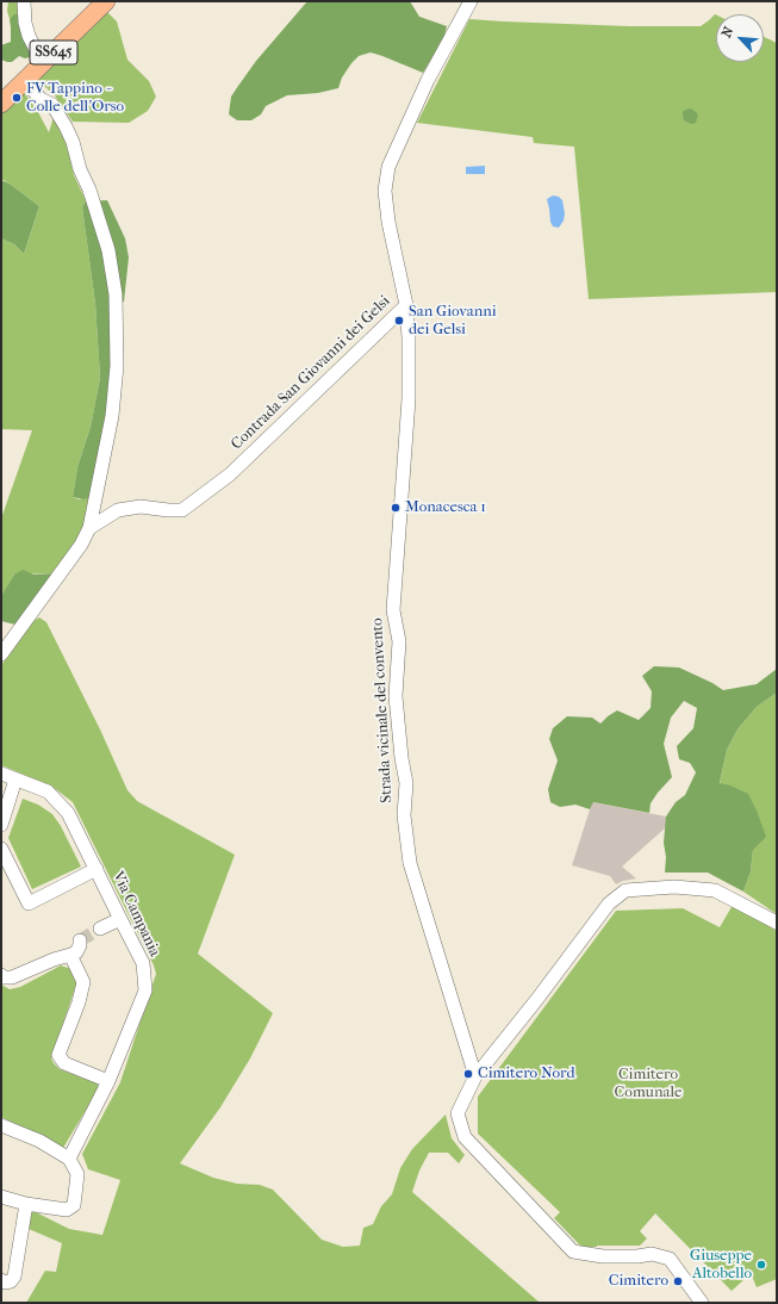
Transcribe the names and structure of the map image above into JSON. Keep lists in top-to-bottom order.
{
  "streets": {
    "main road": ["SS645"],
    "street": ["Contrada San Giovanni dei Gelsi", "Strada vicinale del convento", "Via Campania"]
  },
  "crossings": [
    ["Contrada San Giovanni dei Gelsi", "Strada vicinale del convento"]
  ],
  "parks": ["Cimitero Comunale"],
  "places": [
    "FV Tappino - Colle dell'Orso",
    "San Giovanni dei Gelsi",
    "Monacesca 1",
    "Cimitero Nord",
    "Giuseppe Altobello",
    "Cimitero"
  ],
  "north": "top left"
}
